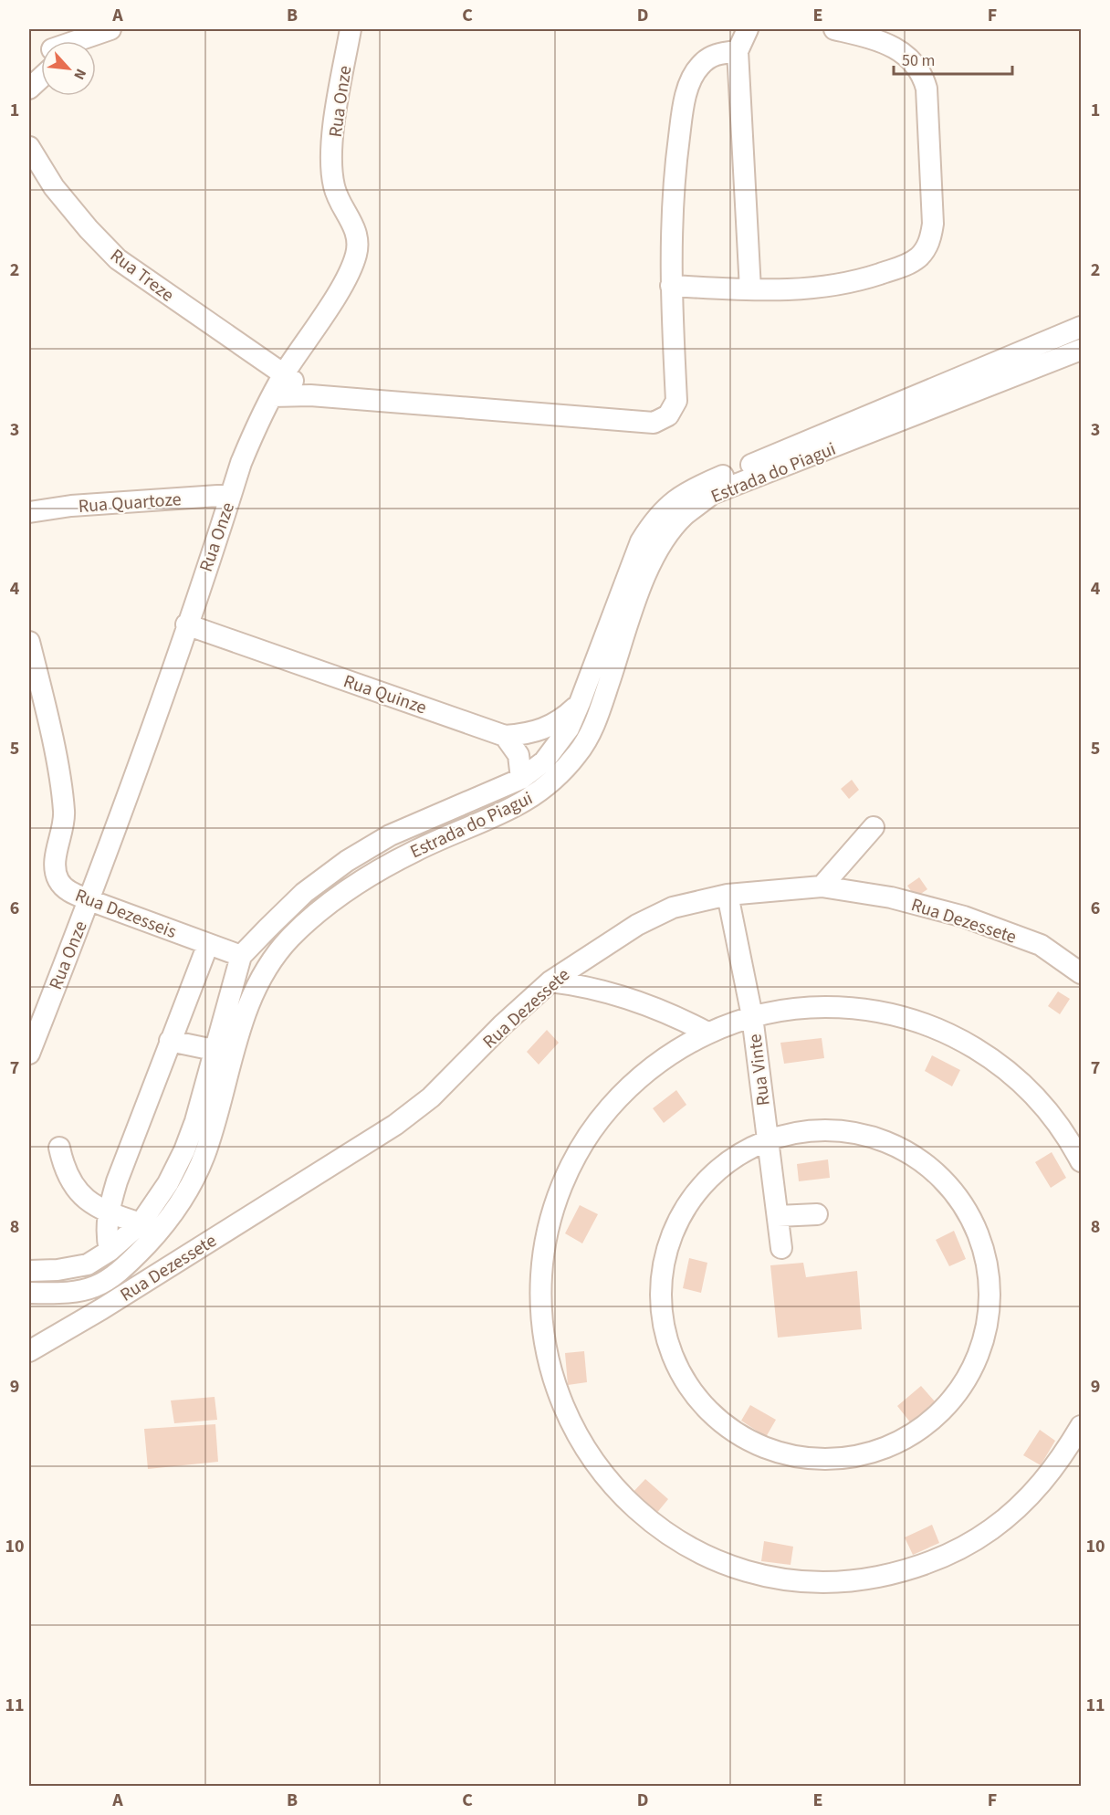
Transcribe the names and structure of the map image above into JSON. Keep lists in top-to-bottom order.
{
  "streets": {
    "street": [
      "Rua Onze",
      "Rua Treze",
      "Estrada do Piagui",
      "Rua Quartoze",
      "Rua Quinze",
      "Rua Dezesseis",
      "Rua Dezessete",
      "Rua Vinte"
    ]
  },
  "crossings": [
    ["Rua Onze", "Rua Treze"],
    ["Rua Onze", "Rua Quartoze"],
    ["Rua Onze", "Rua Quinze"],
    ["Rua Onze", "Rua Dezesseis"],
    ["Rua Dezessete", "Rua Vinte"]
  ],
  "scale_bar": "50 m",
  "north": "bottom right",
  "grid": {
    "columns": [
      "A",
      "B",
      "C",
      "D",
      "E",
      "F"
    ],
    "rows": [
      "1",
      "2",
      "3",
      "4",
      "5",
      "6",
      "7",
      "8",
      "9",
      "10",
      "11"
    ]
  }
}
